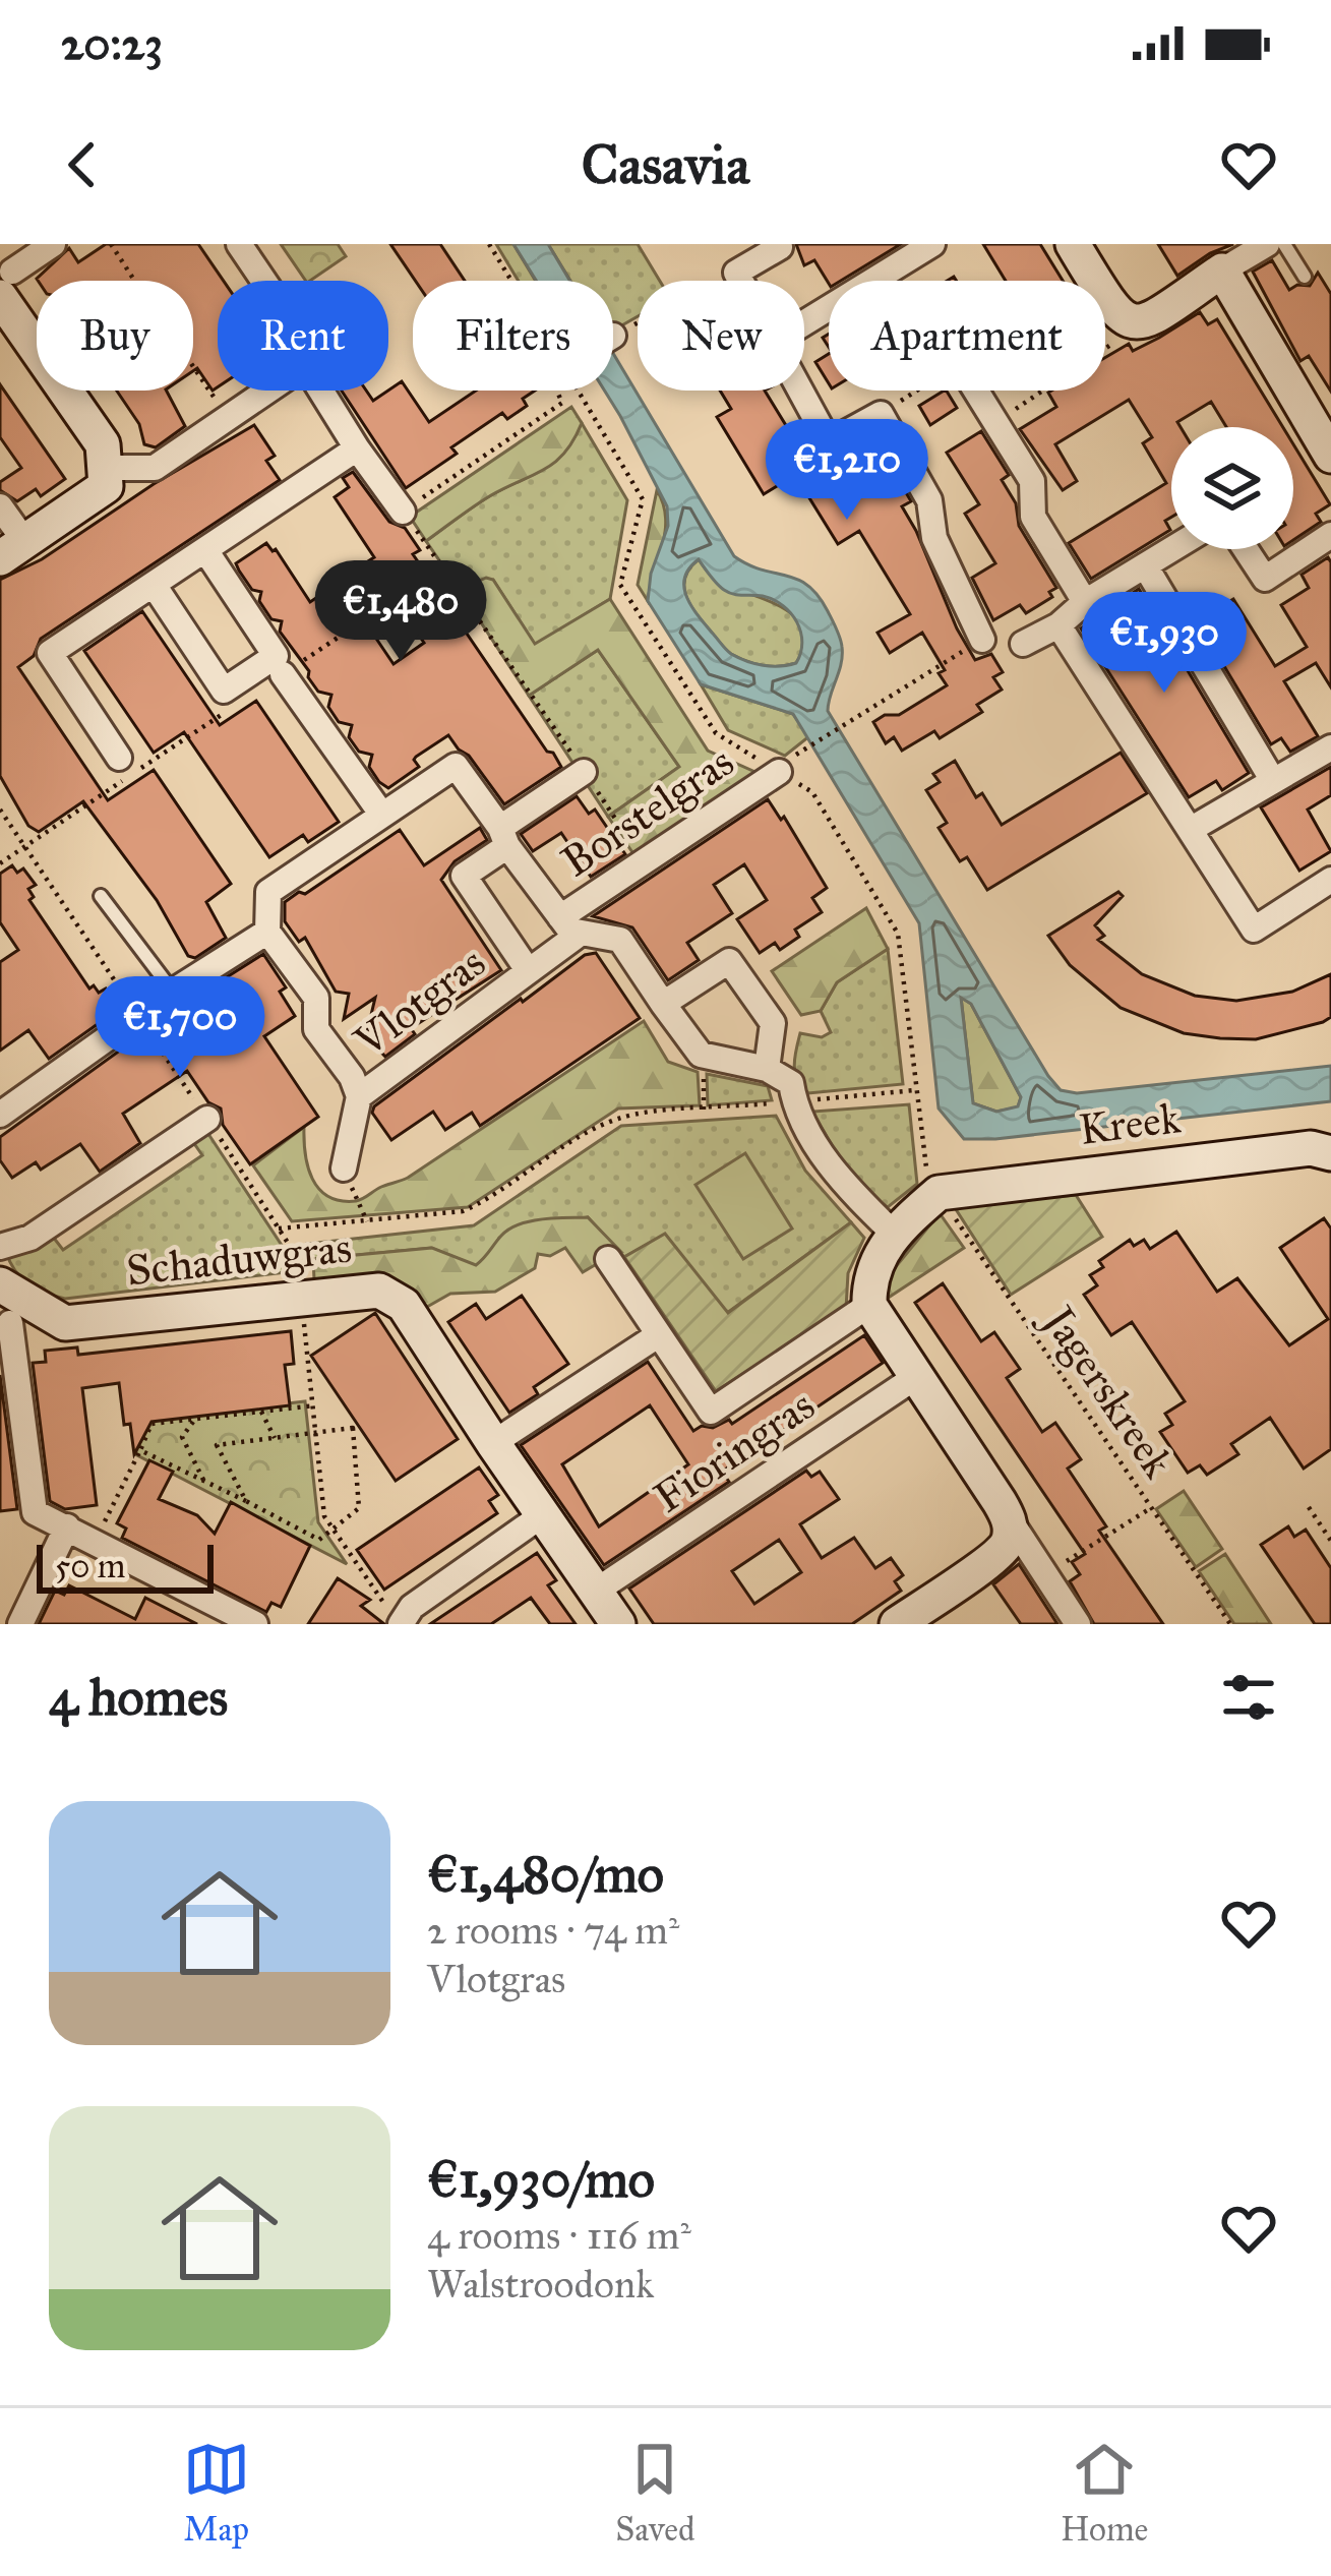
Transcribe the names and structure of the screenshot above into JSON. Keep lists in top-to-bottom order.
{
  "streets": {
    "street": [
      "Borstelgras",
      "Vlotgras",
      "Kreek",
      "Schaduwgras",
      "Fioringras"
    ],
    "path": ["Jagerskreek"]
  },
  "crossings": [
    ["Borstelgras", "Vlotgras"],
    ["Borstelgras", "Kreek"],
    ["Borstelgras", "Jagerskreek"],
    ["Kreek", "Jagerskreek"],
    ["Schaduwgras", "Fioringras"]
  ],
  "scale_bar": "50 m",
  "page": {
    "status": "20:23",
    "header": "Casavia",
    "chip": [
      "Buy",
      "Rent",
      "Filters",
      "New",
      "Apartment"
    ],
    "price": [
      "€1,210",
      "€1,480",
      "€1,930",
      "€1,700"
    ],
    "scale": "50 m",
    "heading": "4 homes",
    "list": [
      {
        "name": "€1,480/mo",
        "note": "2 rooms · 74 m² · Vlotgras"
      },
      {
        "name": "€1,930/mo",
        "note": "4 rooms · 116 m² · Walstroodonk"
      }
    ],
    "tabs": ["Map", "Saved", "Home"]
  }
}
